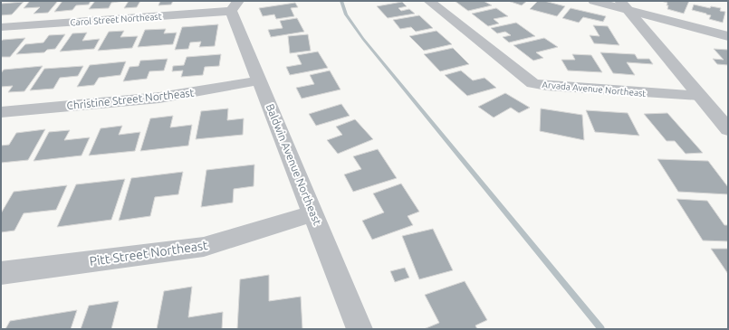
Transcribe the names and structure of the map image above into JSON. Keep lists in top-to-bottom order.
{
  "streets": {
    "street": [
      "Carol Street Northeast",
      "Arvada Avenue Northeast",
      "Christine Street Northeast",
      "Baldwin Avenue Northeast",
      "Pitt Street Northeast"
    ]
  },
  "crossings": [
    ["Carol Street Northeast", "Baldwin Avenue Northeast"],
    ["Christine Street Northeast", "Baldwin Avenue Northeast"],
    ["Baldwin Avenue Northeast", "Pitt Street Northeast"]
  ]
}
